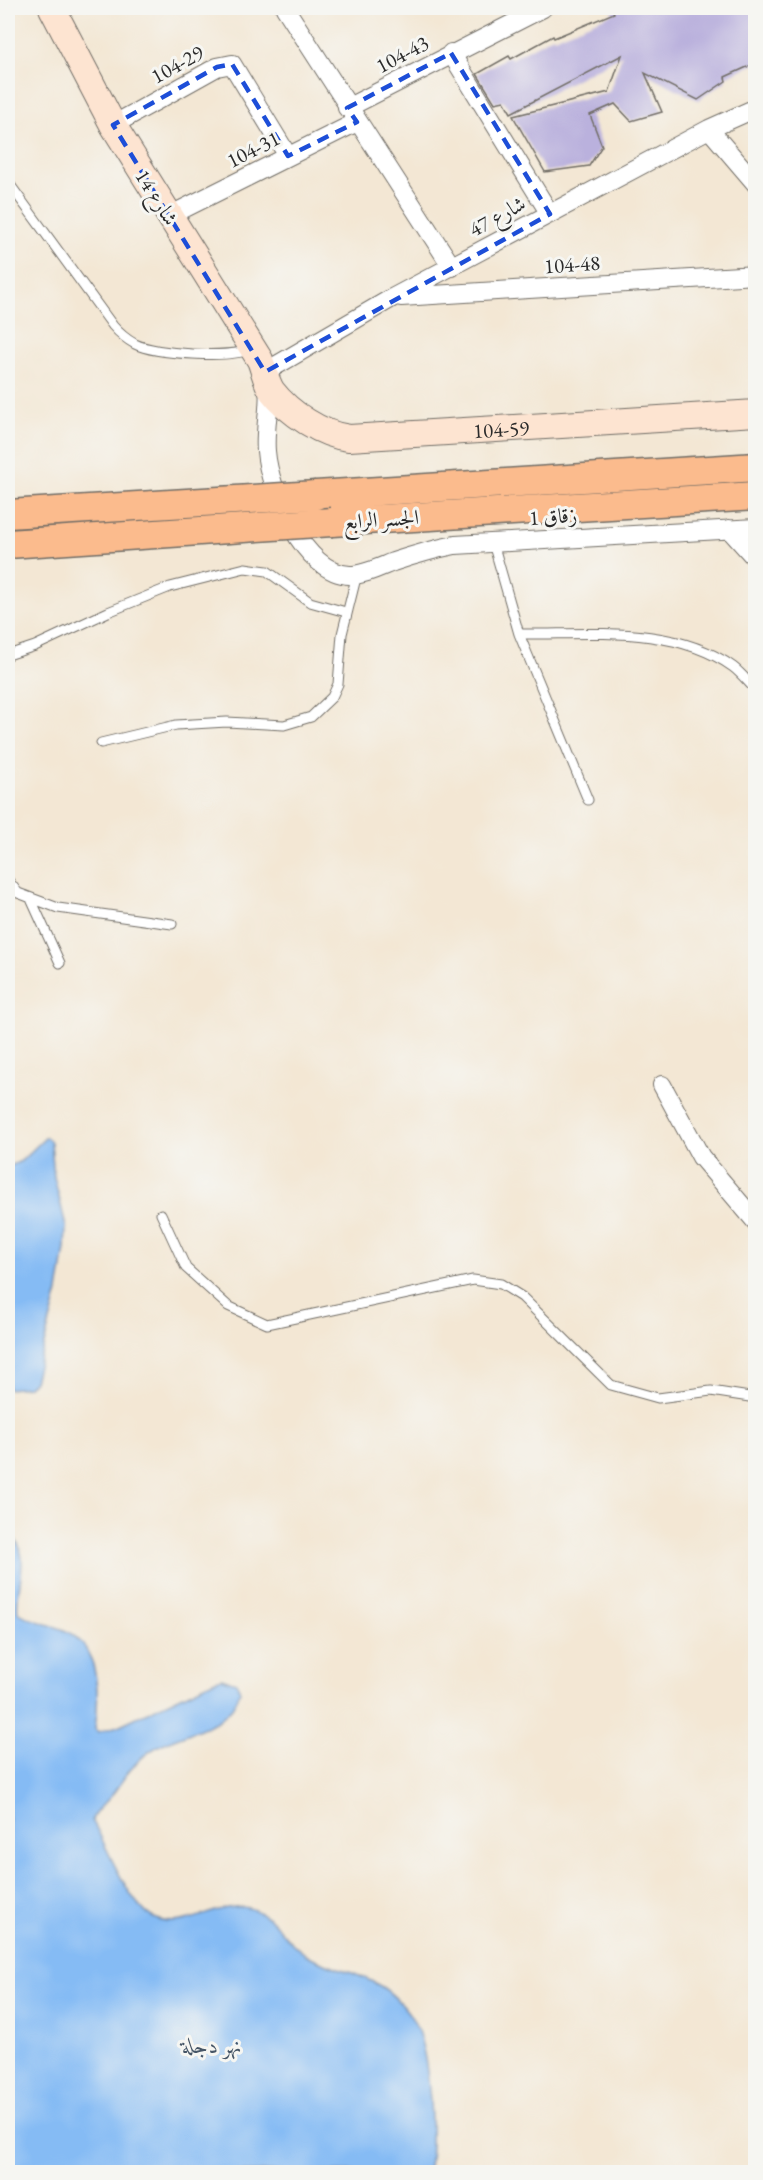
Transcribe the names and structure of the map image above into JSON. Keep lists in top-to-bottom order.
{
  "streets": {
    "main road": ["الجسر الرابع"],
    "street": [
      "104-43",
      "104-29",
      "104-31",
      "شارع 14",
      "شارع 47",
      "104-48",
      "104-59",
      "زقاق 1"
    ]
  },
  "crossings": [
    ["104-43", "104-31"],
    ["104-29", "104-31"],
    ["104-29", "شارع 14"],
    ["104-31", "شارع 14"],
    ["شارع 14", "شارع 47"],
    ["شارع 14", "104-59"],
    ["شارع 47", "104-48"],
    ["شارع 47", "104-59"]
  ],
  "water": ["نهر دجلة"]
}
